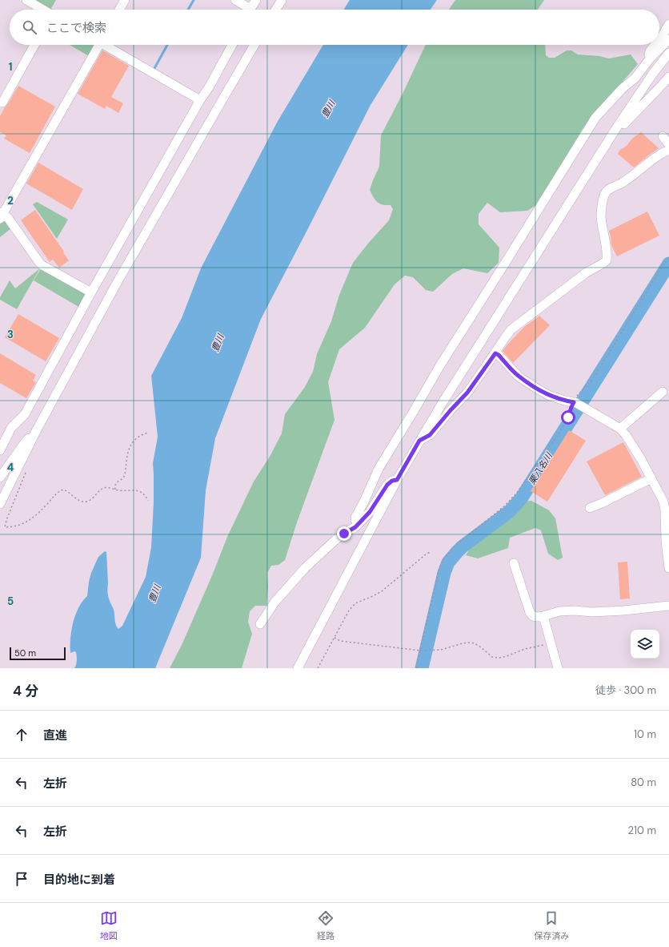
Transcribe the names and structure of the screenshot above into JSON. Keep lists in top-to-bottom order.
{
  "water": ["豊川", "栗八名川"],
  "scale_bar": "50 m",
  "page": {
    "search": "ここで検索",
    "scale": "50 m",
    "heading": ["4 分", "徒歩 · 300 m"],
    "list": [
      ["直進", "10 m"],
      ["左折", "80 m"],
      ["左折", "210 m"],
      "目的地に到着"
    ],
    "nav": ["地図", "経路", "保存済み"]
  },
  "grid": {
    "rows": [
      "1",
      "2",
      "3",
      "4",
      "5"
    ]
  }
}
